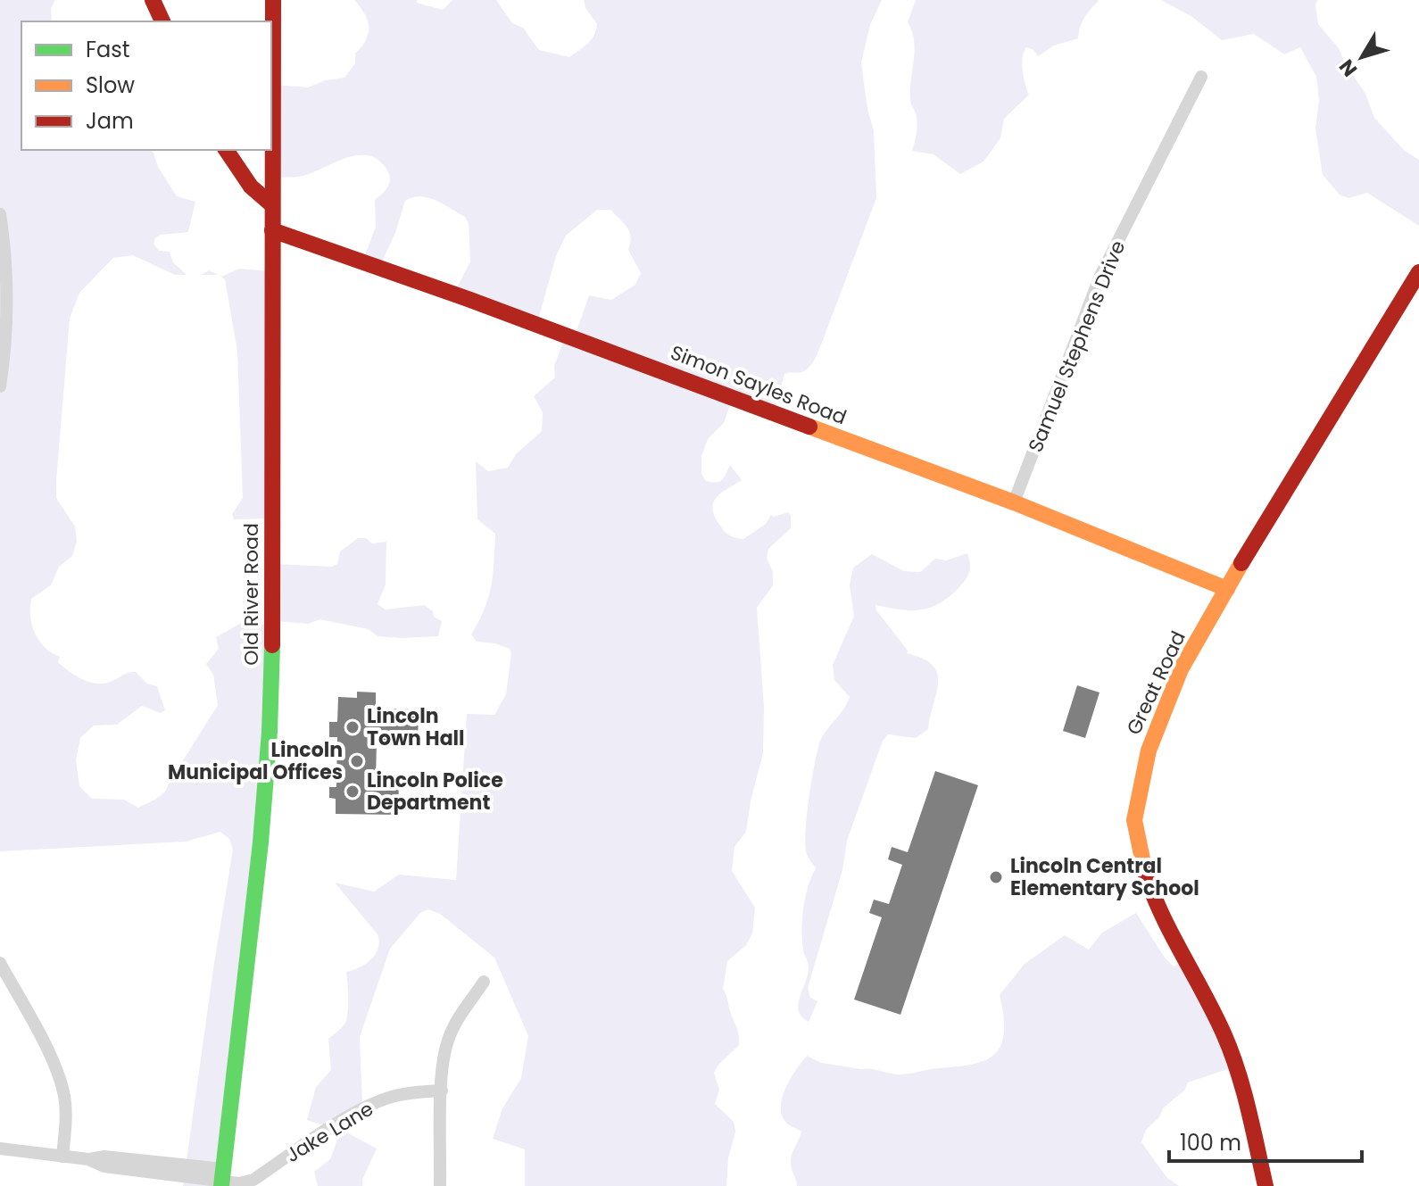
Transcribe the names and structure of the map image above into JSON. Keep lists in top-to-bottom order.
{
  "streets": {
    "street": [
      "Samuel Stephens Drive",
      "Simon Sayles Road",
      "Old River Road",
      "Great Road",
      "Jake Lane"
    ]
  },
  "crossings": [
    ["Samuel Stephens Drive", "Simon Sayles Road"],
    ["Simon Sayles Road", "Old River Road"],
    ["Simon Sayles Road", "Great Road"],
    ["Old River Road", "Jake Lane"]
  ],
  "places": [
    "Lincoln Town Hall",
    "Lincoln Municipal Offices",
    "Lincoln Police Department",
    "Lincoln Central Elementary School"
  ],
  "legend": ["Fast", "Slow", "Jam"],
  "scale_bar": "100 m",
  "north": "bottom left"
}
